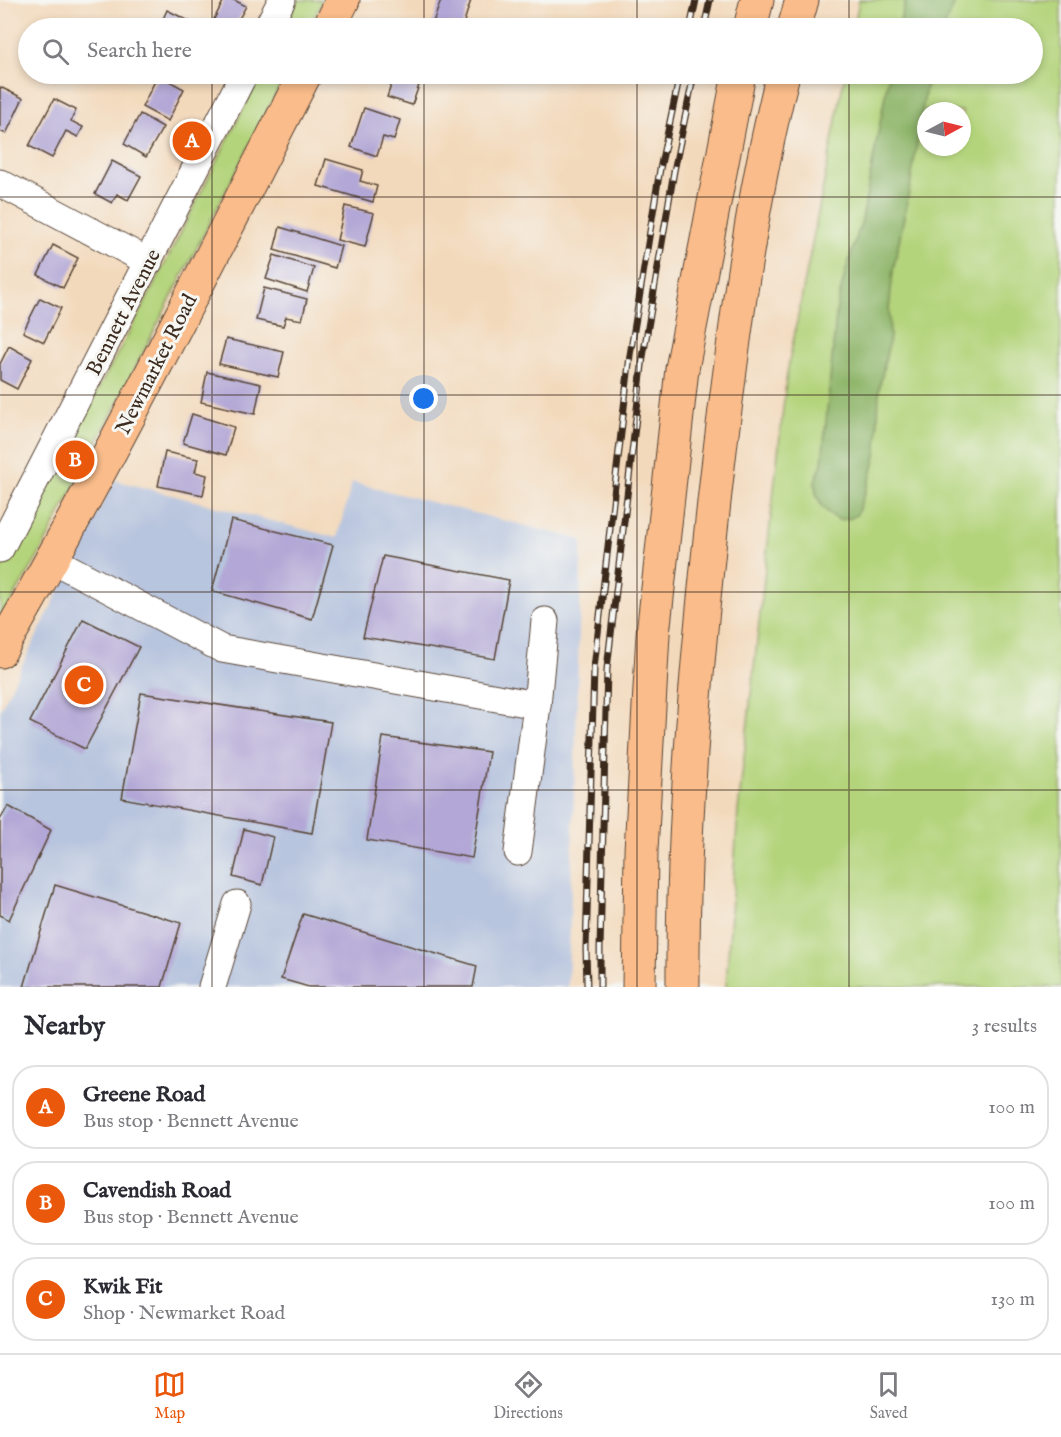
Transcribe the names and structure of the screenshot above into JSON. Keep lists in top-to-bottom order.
{
  "streets": {
    "main road": ["Newmarket Road"],
    "street": ["Bennett Avenue"]
  },
  "north": "right",
  "page": {
    "search": "Search here",
    "pins": ["A", "B", "C"],
    "heading": ["Nearby", "3 results"],
    "list": [
      {
        "mark": "A",
        "name": "Greene Road",
        "note": "Bus stop · Bennett Avenue",
        "value": "100 m"
      },
      {
        "mark": "B",
        "name": "Cavendish Road",
        "note": "Bus stop · Bennett Avenue",
        "value": "100 m"
      },
      {
        "mark": "C",
        "name": "Kwik Fit",
        "note": "Shop · Newmarket Road",
        "value": "130 m"
      }
    ],
    "nav": ["Map", "Directions", "Saved"]
  }
}
